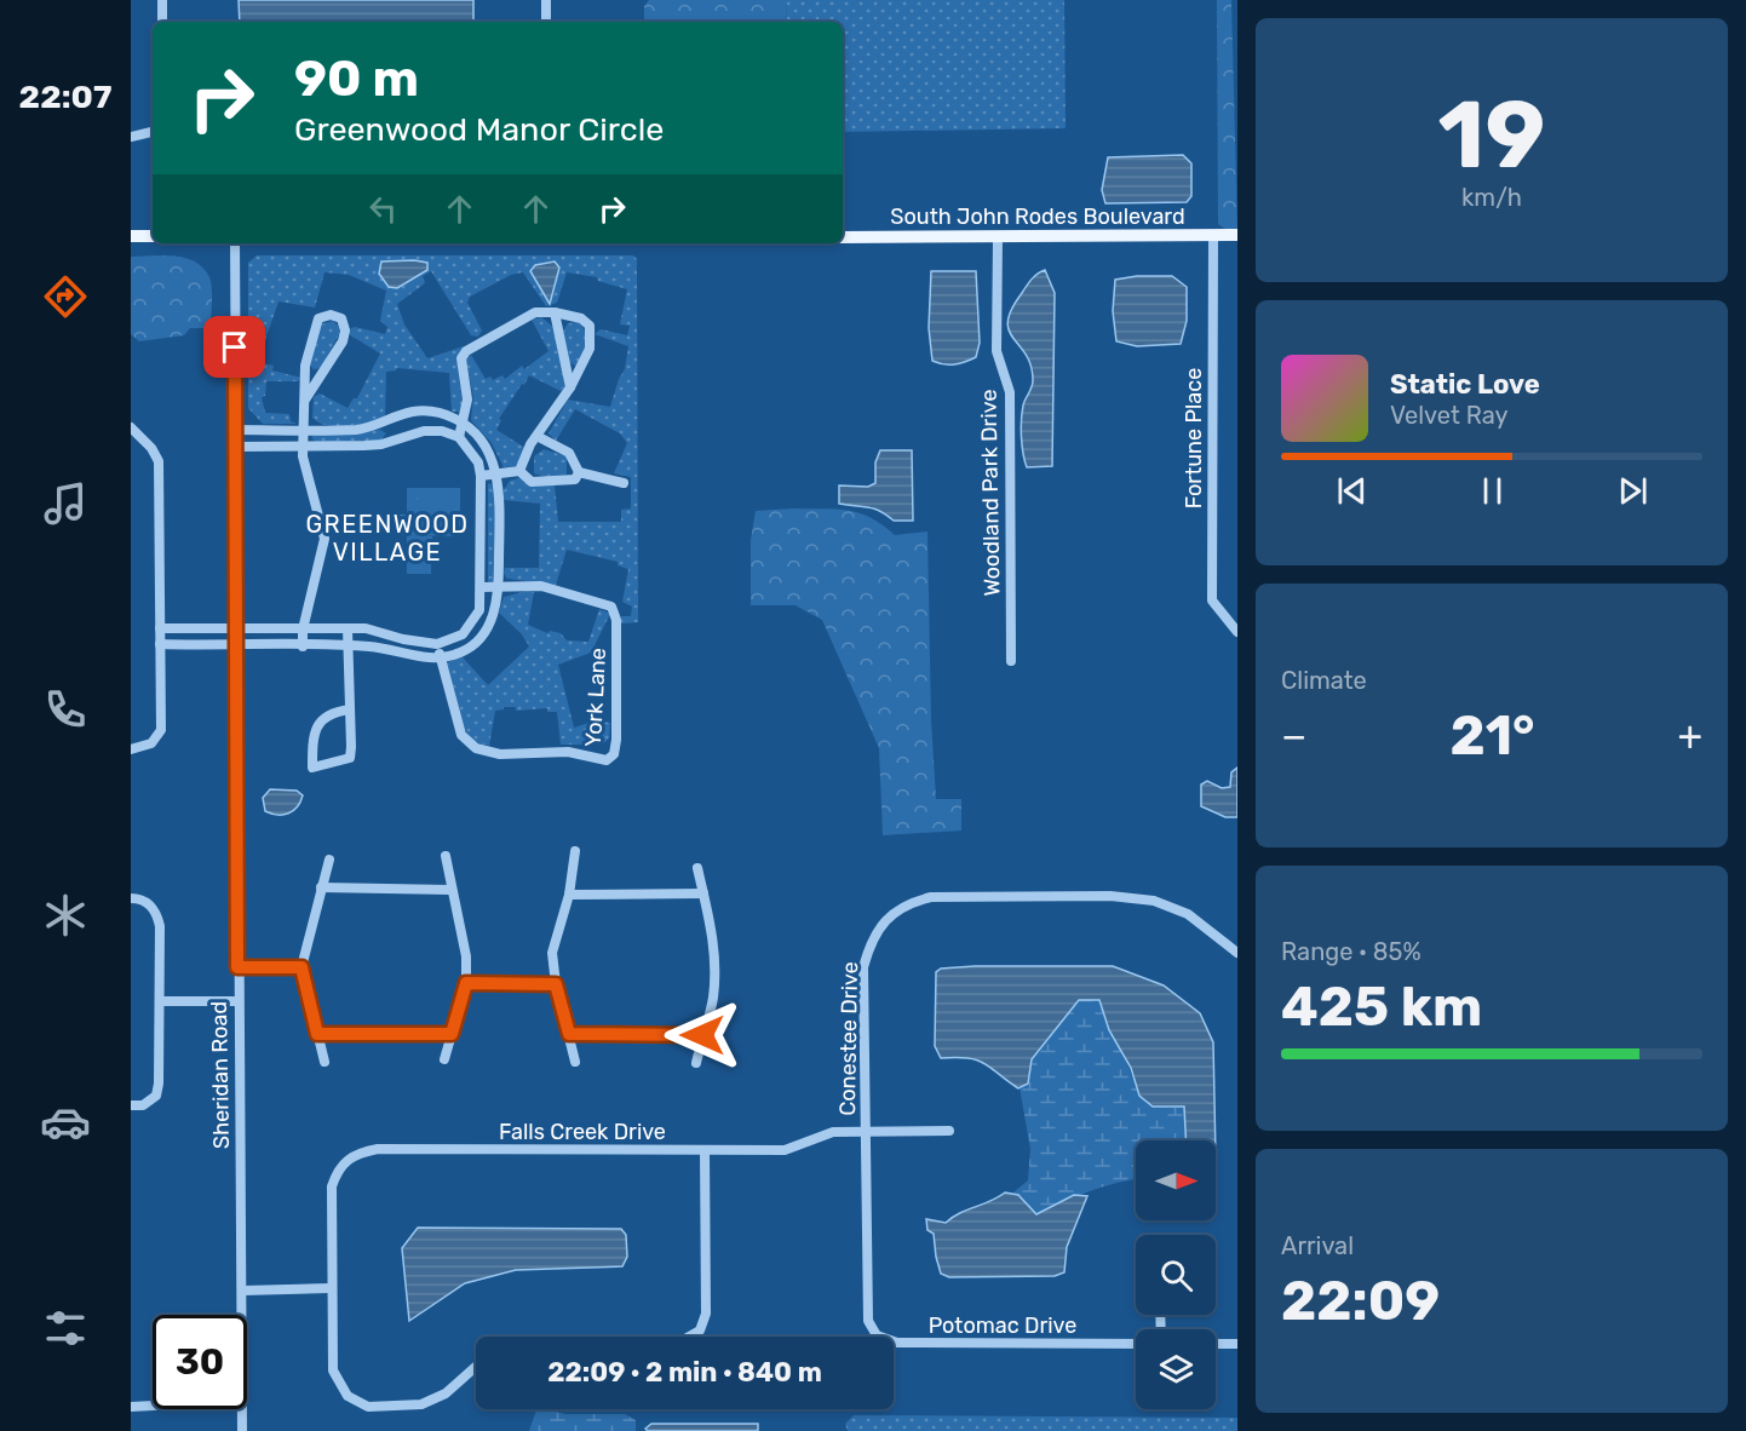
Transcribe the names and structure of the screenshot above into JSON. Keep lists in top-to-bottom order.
{
  "streets": {
    "main road": ["South John Rodes Boulevard"],
    "street": [
      "Fortune Place",
      "Woodland Park Drive",
      "York Lane",
      "Conestee Drive",
      "Sheridan Road",
      "Falls Creek Drive",
      "Potomac Drive"
    ]
  },
  "crossings": [
    ["South John Rodes Boulevard", "Fortune Place"],
    ["South John Rodes Boulevard", "Woodland Park Drive"],
    ["Conestee Drive", "Falls Creek Drive"],
    ["Conestee Drive", "Potomac Drive"]
  ],
  "districts": ["GREENWOOD VILLAGE"],
  "north": "right",
  "page": {
    "tabs": "22:07",
    "tile": [
      ["19", "km/h"],
      "Climate",
      ["Range · 85%", "425 km"],
      ["Arrival", "22:09"]
    ],
    "turn": ["90 m", "Greenwood Manor Circle"],
    "song": ["Static Love", "Velvet Ray"],
    "heat": ["−", "21°", "+"],
    "limit": "30",
    "trip": "22:09 · 2 min · 840 m"
  }
}
